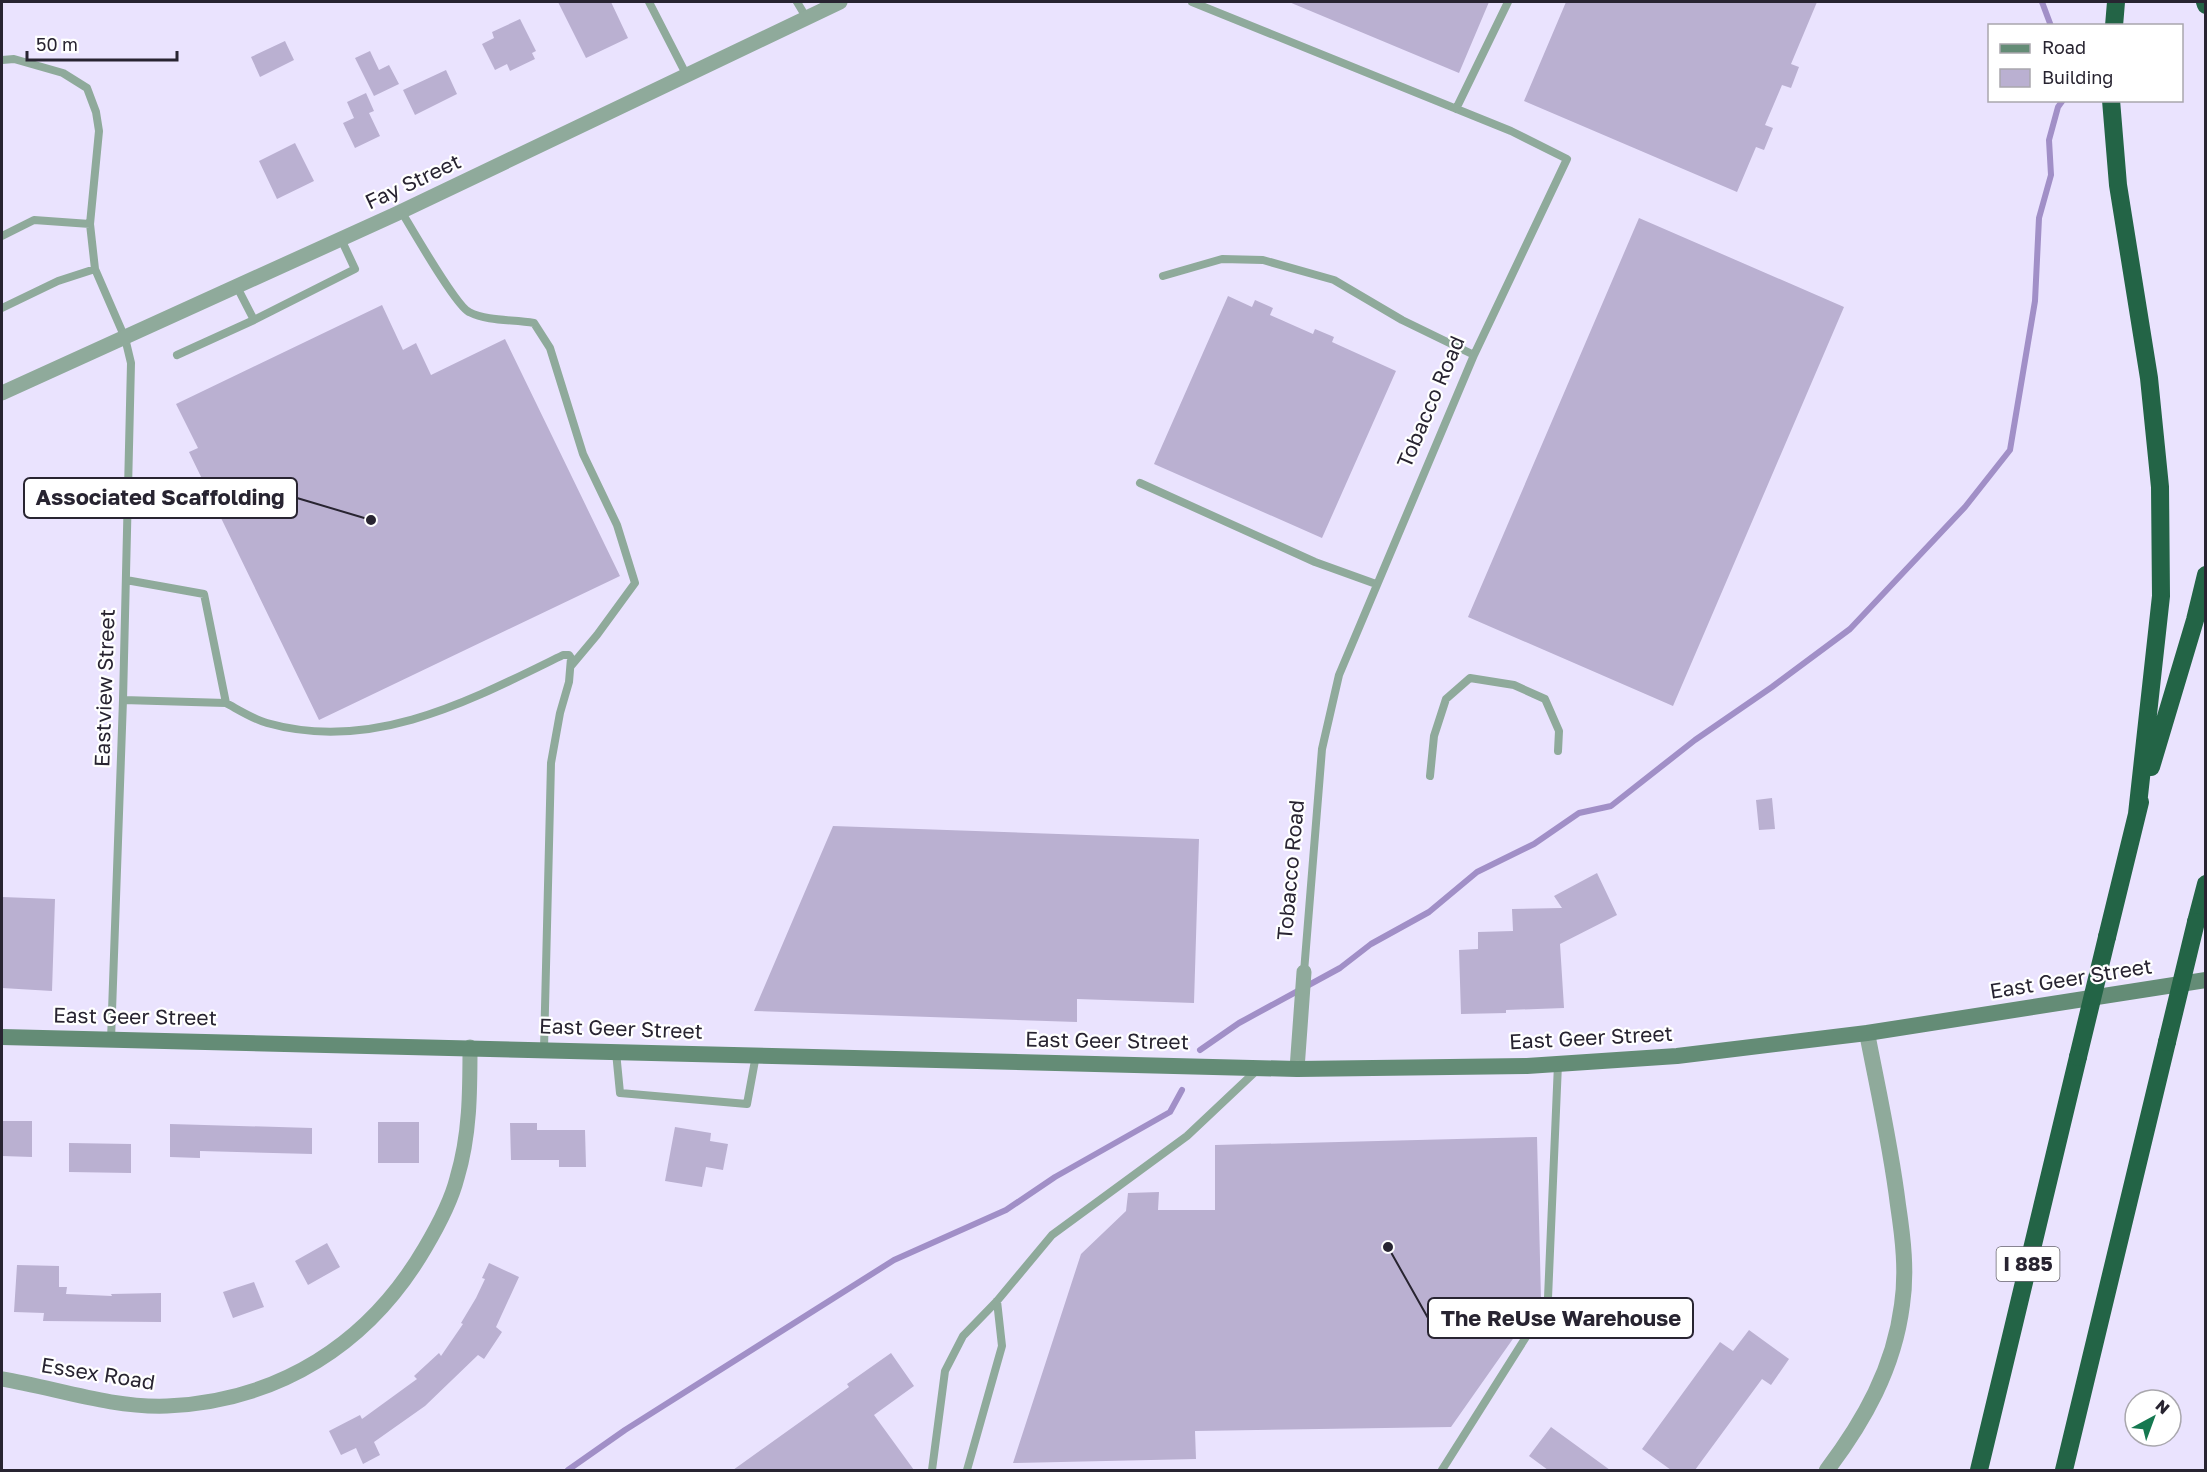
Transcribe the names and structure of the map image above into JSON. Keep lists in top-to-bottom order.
{
  "streets": {
    "highway": ["I 885"],
    "main road": ["East Geer Street"],
    "street": ["Fay Street", "Tobacco Road", "Essex Road"],
    "lane": ["Eastview Street"]
  },
  "crossings": [
    ["Fay Street", "Eastview Street"],
    ["Tobacco Road", "East Geer Street"],
    ["Eastview Street", "East Geer Street"],
    ["East Geer Street", "Essex Road"]
  ],
  "places": ["Associated Scaffolding", "The ReUse Warehouse"],
  "legend": ["Road", "Building"],
  "scale_bar": "50 m",
  "north": "top right"
}
